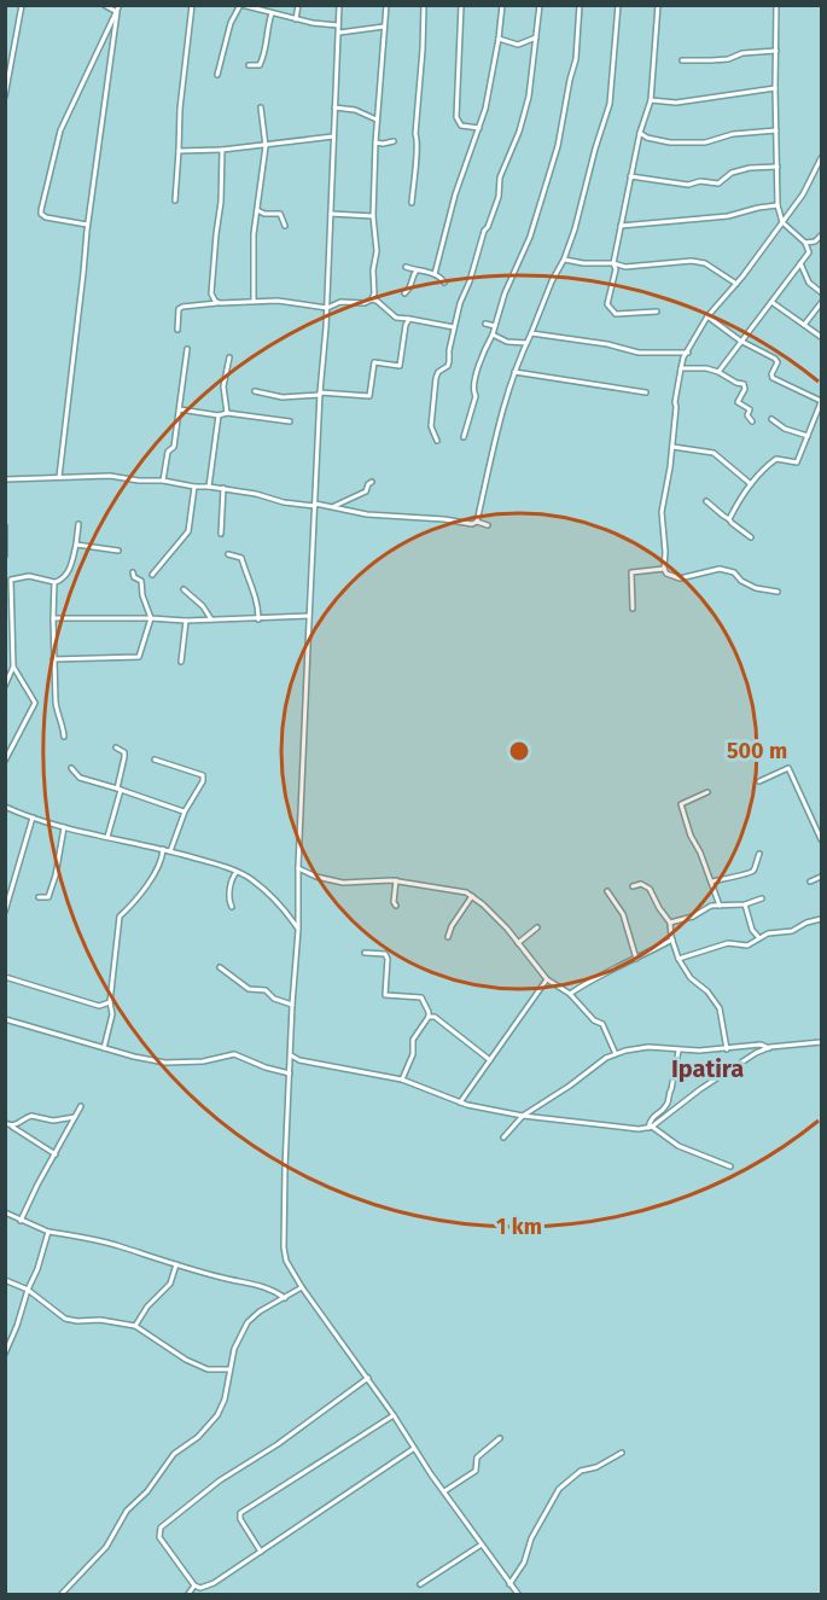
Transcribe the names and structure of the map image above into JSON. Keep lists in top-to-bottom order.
{
  "districts": ["Ipatira"],
  "rings": ["500 m", "1 km"]
}
